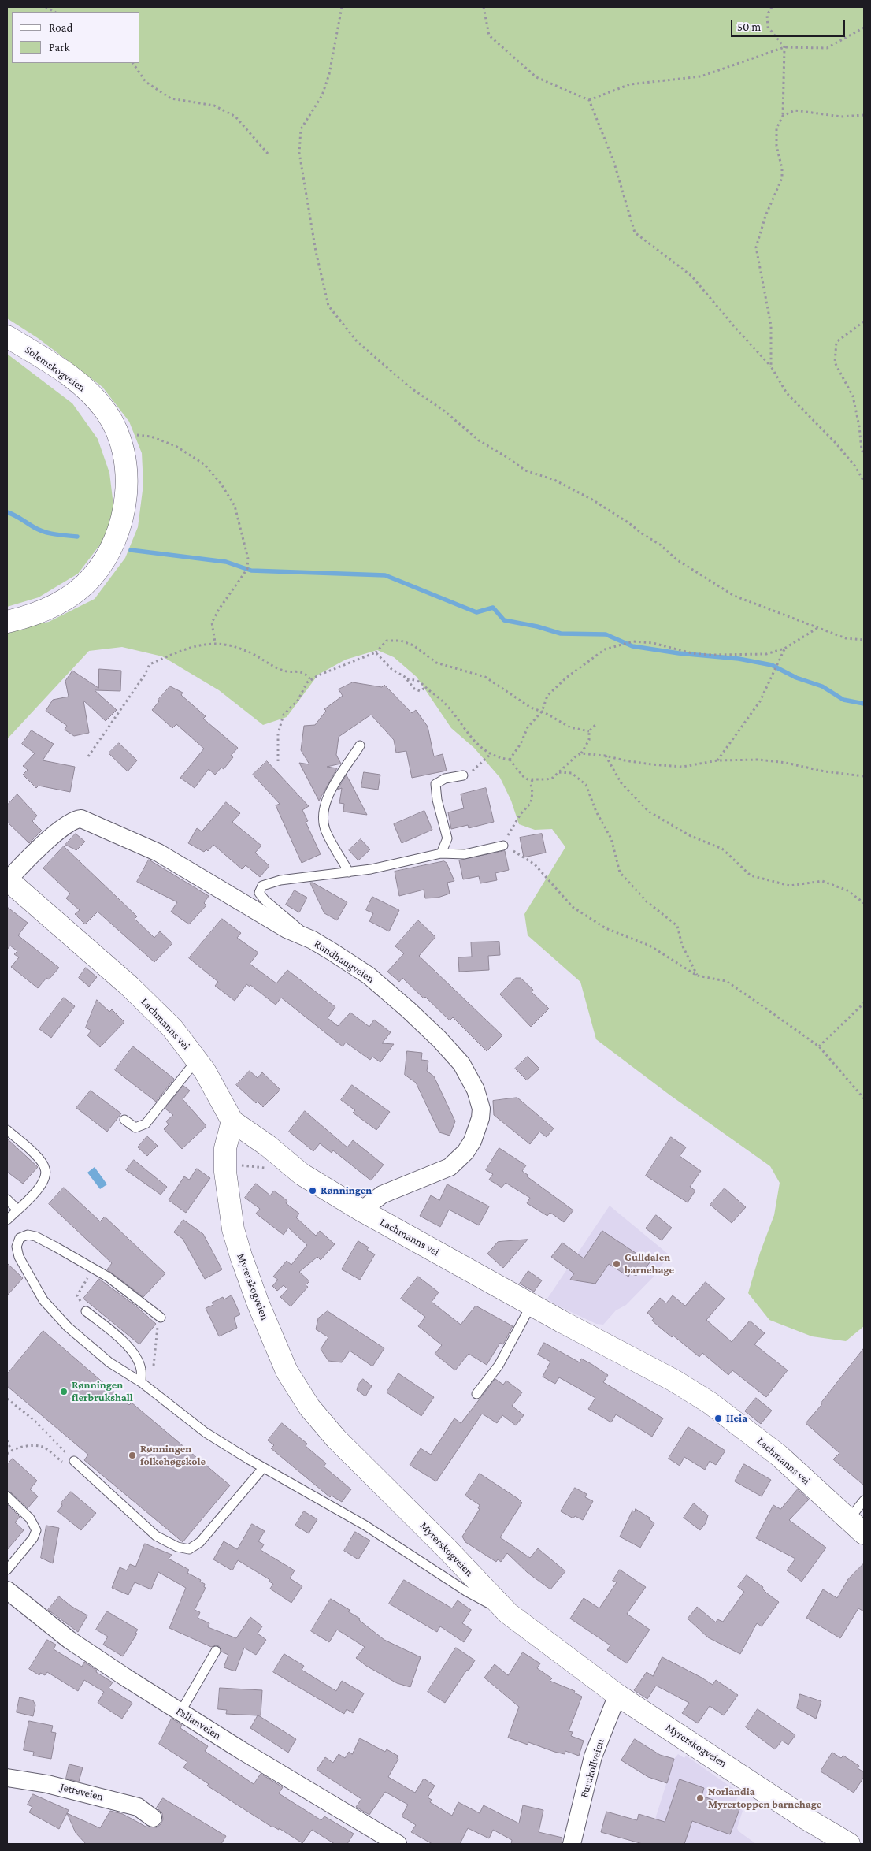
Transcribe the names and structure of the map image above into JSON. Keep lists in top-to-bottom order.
{
  "streets": {
    "street": [
      "Solemskogveien",
      "Rundhaugveien",
      "Lachmanns vei",
      "Myrerskogveien",
      "Fallanveien",
      "Furukollveien",
      "Jetteveien"
    ]
  },
  "crossings": [
    ["Rundhaugveien", "Lachmanns vei"],
    ["Lachmanns vei", "Myrerskogveien"],
    ["Myrerskogveien", "Furukollveien"]
  ],
  "places": [
    "Rønningen",
    "Gulldalen barnehage",
    "Rønningen flerbrukshall",
    "Heia",
    "Rønningen folkehøgskole",
    "Norlandia Myrertoppen barnehage"
  ],
  "legend": ["Road", "Park"],
  "scale_bar": "50 m"
}
